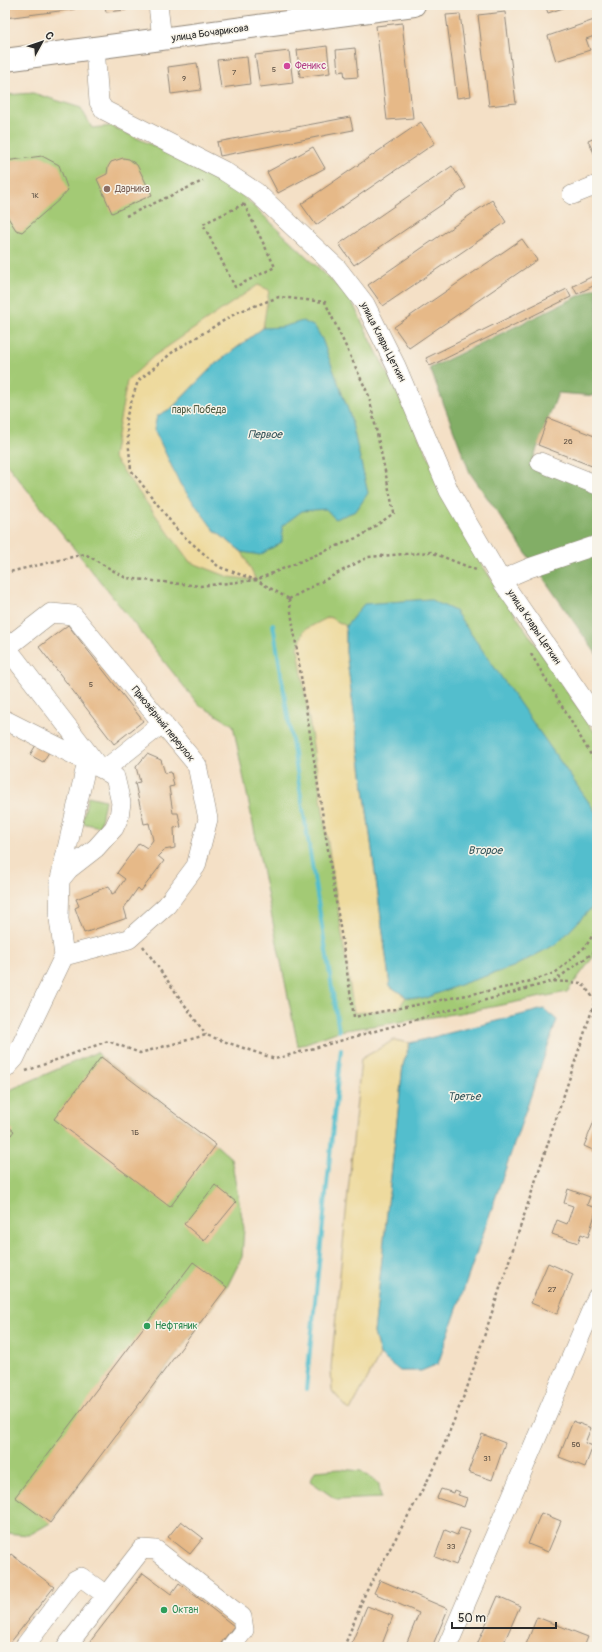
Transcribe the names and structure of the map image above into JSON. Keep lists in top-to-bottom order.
{
  "streets": {
    "main road": ["улица Бочарикова"],
    "street": ["улица Клары Цеткин", "Приозёрный переулок"]
  },
  "crossings": [
    ["улица Бочарикова", "улица Клары Цеткин"]
  ],
  "water": ["Первое", "Второе", "Третье"],
  "parks": ["парк Победa"],
  "places": [
    "Феникс",
    "Дарника",
    "Нефтяник",
    "Октан"
  ],
  "house_numbers": [
    "5",
    "7",
    "9",
    "1К",
    "26",
    "5",
    "1Б",
    "27",
    "56",
    "31",
    "33"
  ],
  "scale_bar": "50 m",
  "north": "top right"
}
